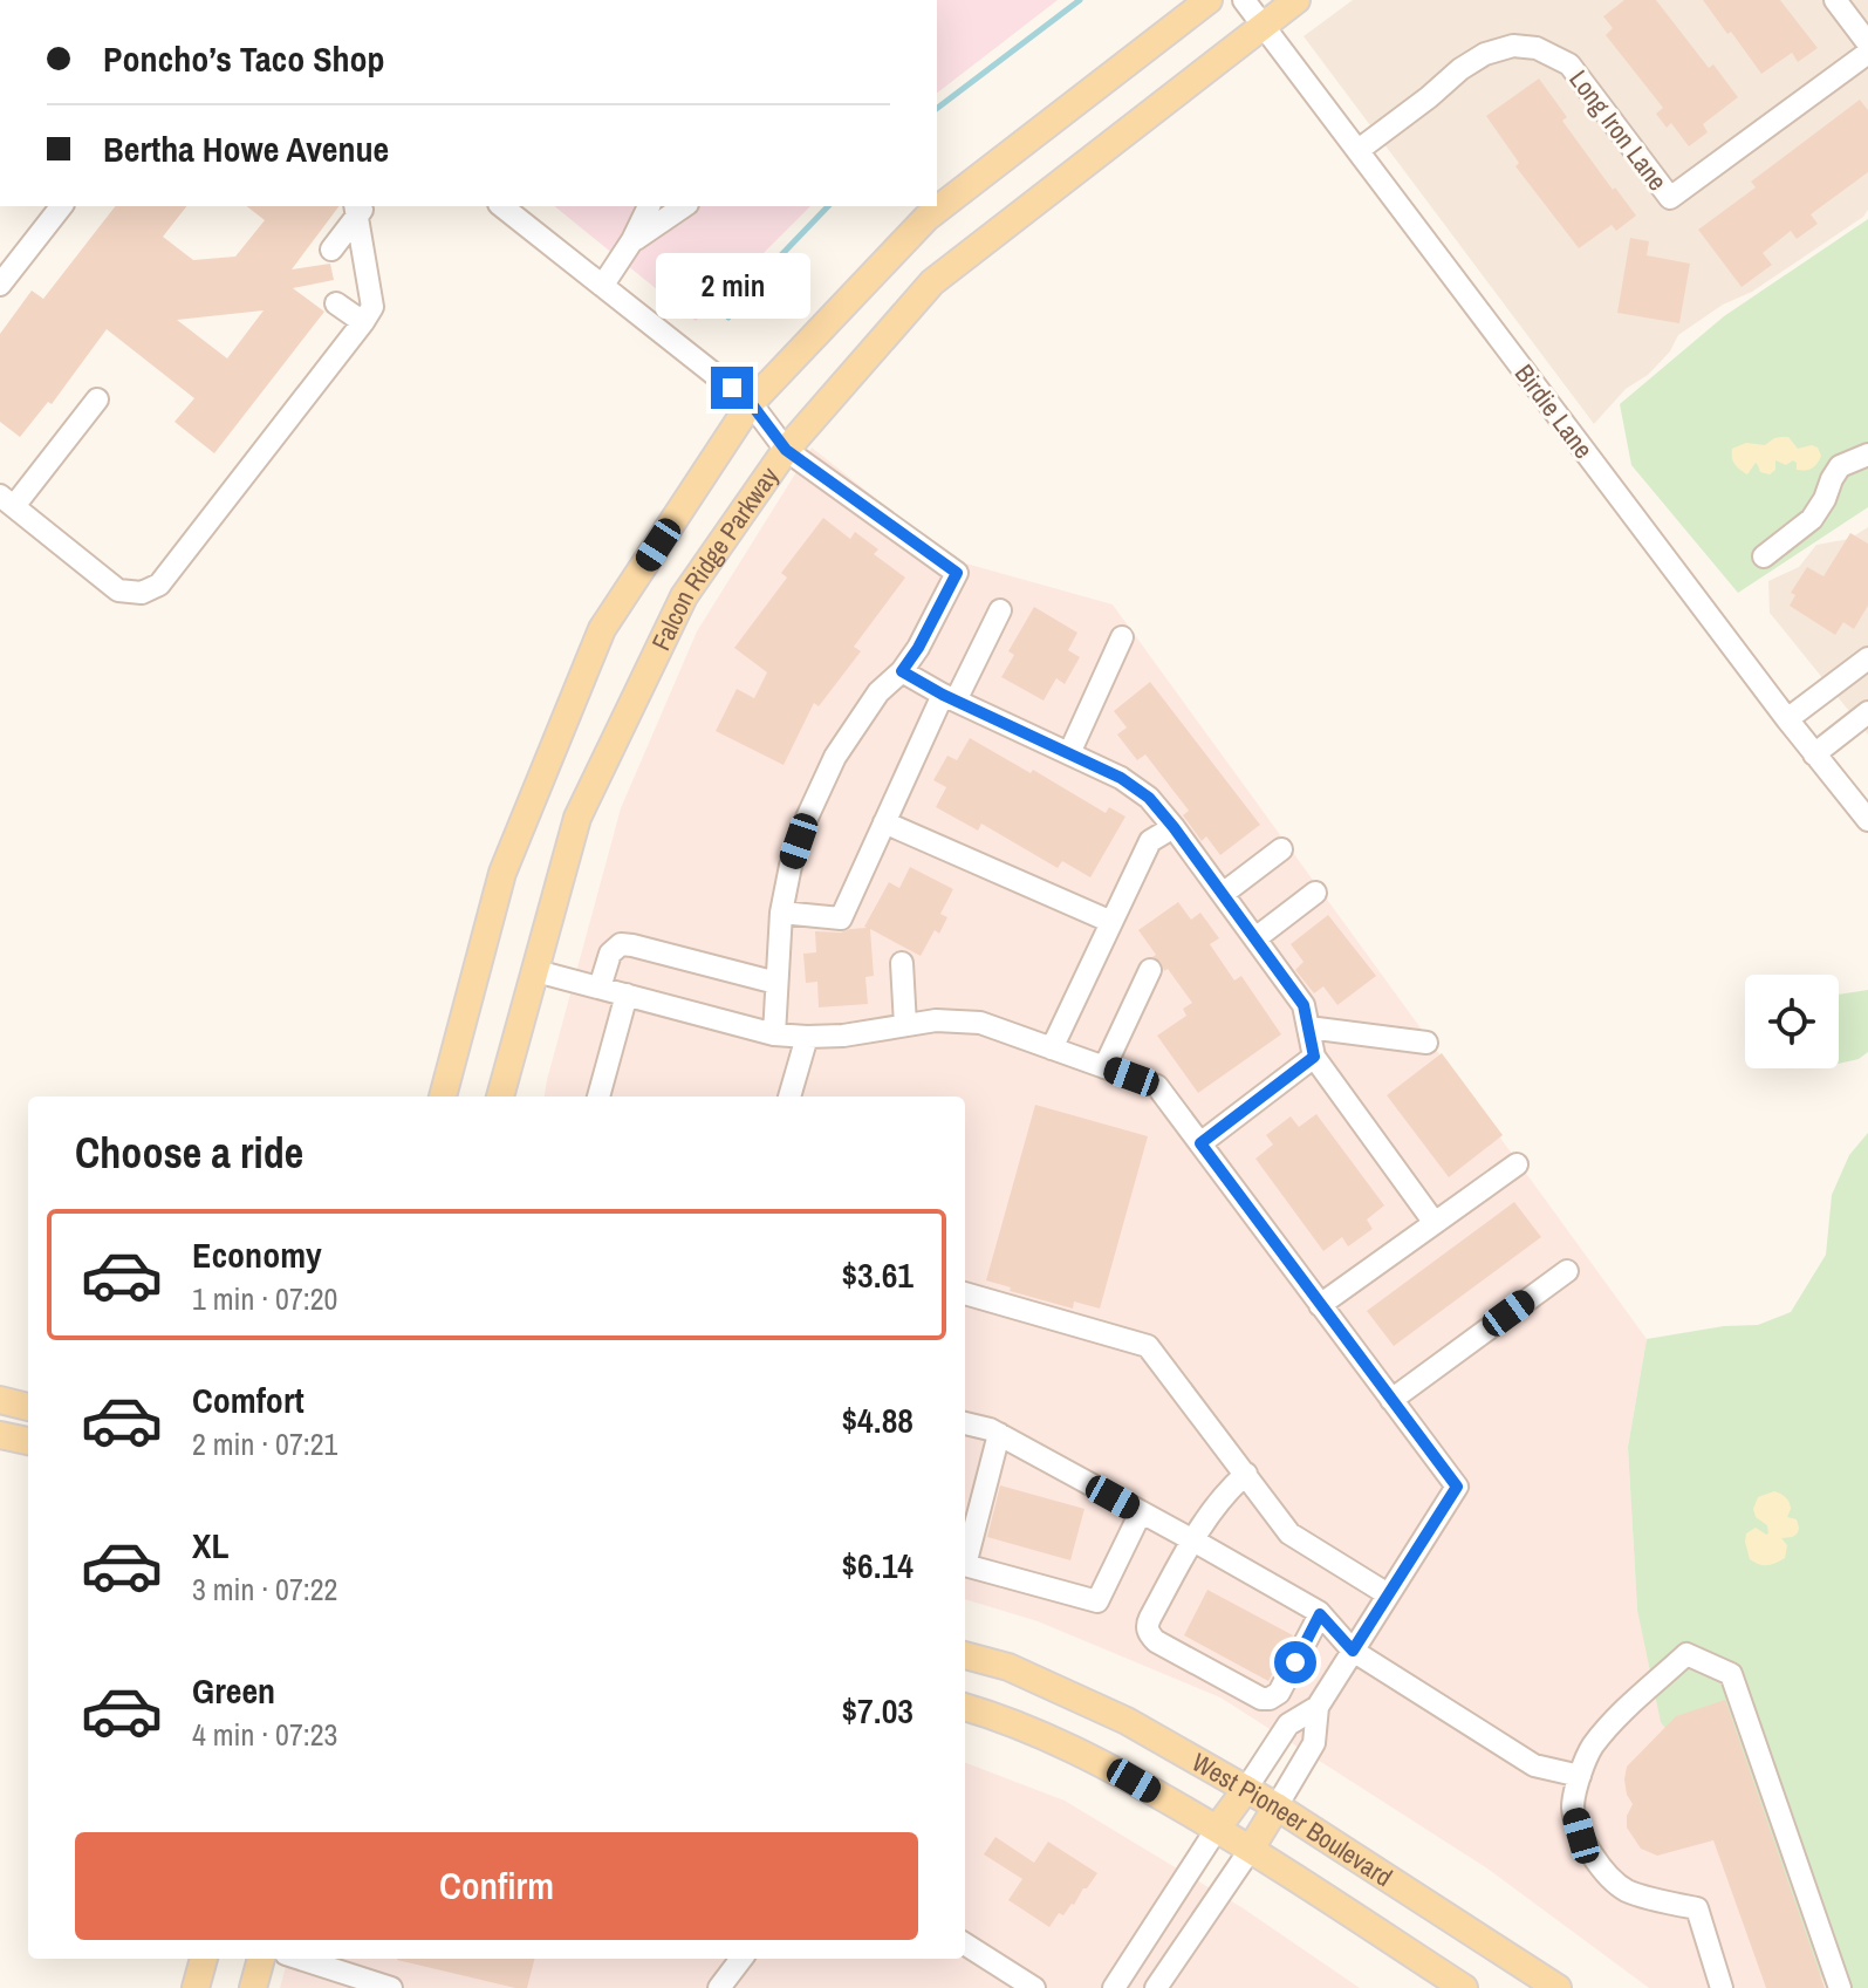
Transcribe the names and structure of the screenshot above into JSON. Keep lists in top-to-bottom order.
{
  "streets": {
    "main road": ["Falcon Ridge Parkway", "West Pioneer Boulevard"],
    "street": ["Long Iron Lane", "Birdie Lane"]
  },
  "crossings": [
    ["Long Iron Lane", "Birdie Lane"],
    ["Birdie Lane", "Falcon Ridge Parkway"]
  ],
  "page": {
    "banner": ["Poncho’s Taco Shop", "Bertha Howe Avenue"],
    "bubble": "2 min",
    "heading": "Choose a ride",
    "list": [
      {
        "name": "Economy",
        "note": "1 min · 07:20",
        "value": "$3.61"
      },
      {
        "name": "Comfort",
        "note": "2 min · 07:21",
        "value": "$4.88"
      },
      {
        "name": "XL",
        "note": "3 min · 07:22",
        "value": "$6.14"
      },
      {
        "name": "Green",
        "note": "4 min · 07:23",
        "value": "$7.03"
      }
    ],
    "buttons": "Confirm"
  }
}
